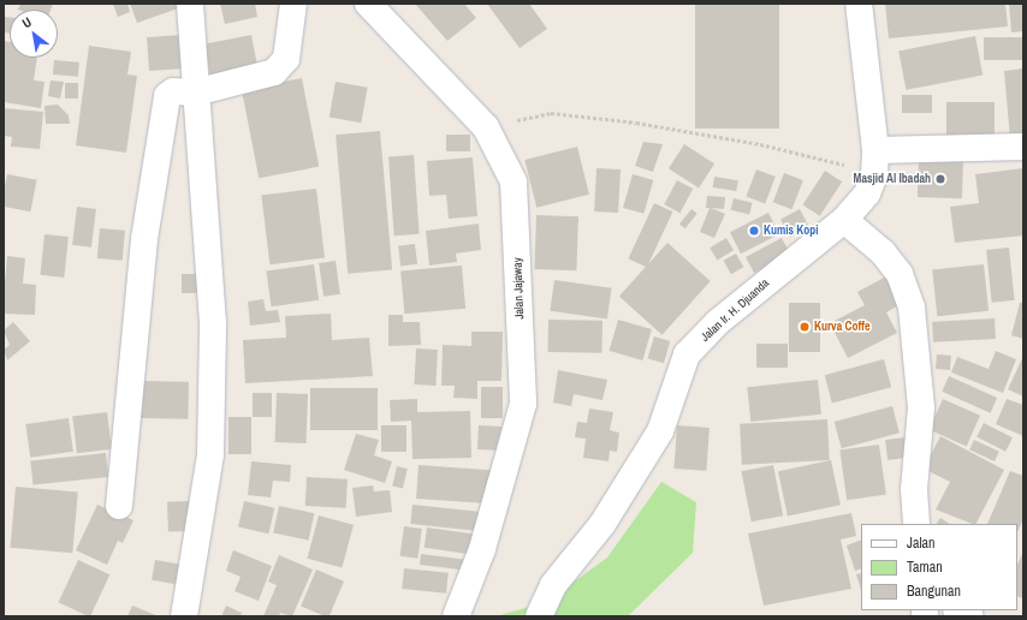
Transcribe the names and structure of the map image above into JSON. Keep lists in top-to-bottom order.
{
  "streets": {
    "street": ["Jalan Jajaway", "Jalan Ir. H. Djuanda"]
  },
  "places": ["Masjid Al Ibadah", "Kumis Kopi", "Kurva Coffe"],
  "legend": ["Jalan", "Taman", "Bangunan"],
  "north": "top left"
}
